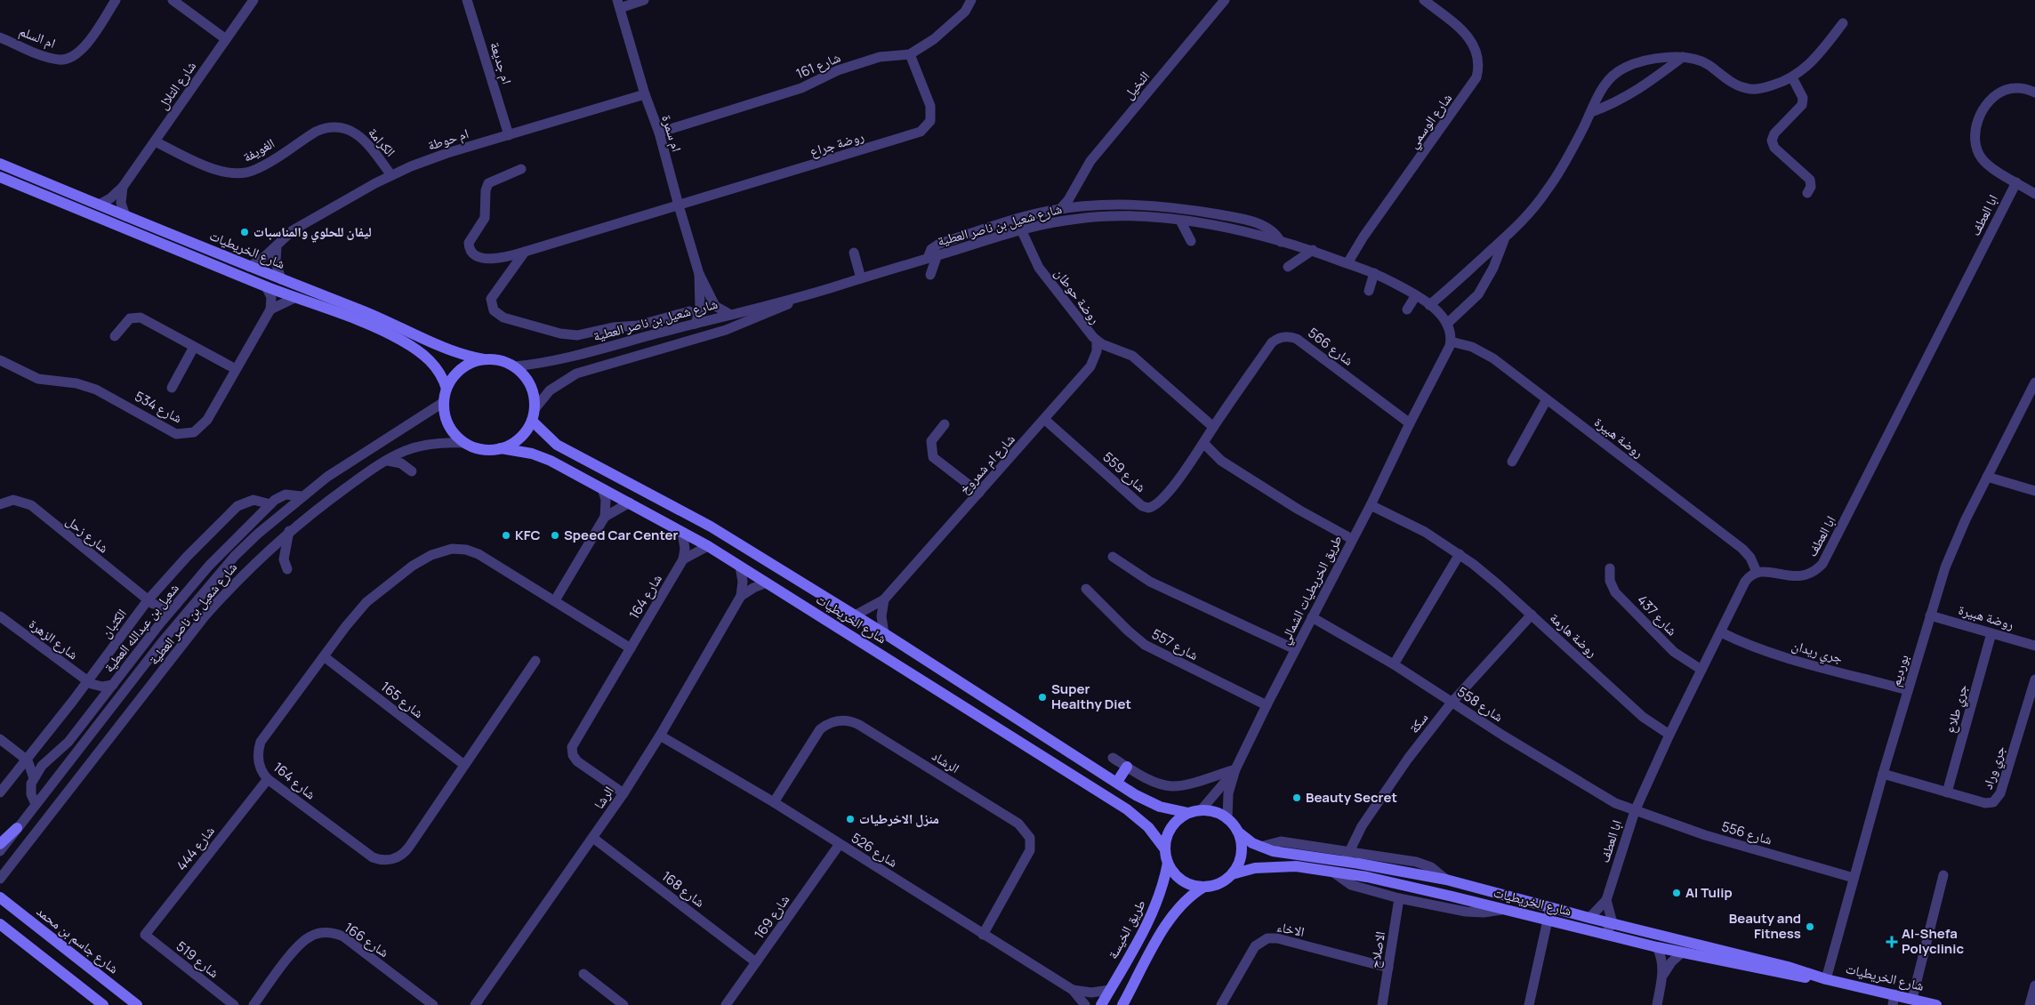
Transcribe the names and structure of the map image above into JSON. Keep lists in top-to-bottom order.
{
  "streets": {
    "street": [
      "ام السلم",
      "ام جديعة",
      "شارع 161",
      "شارع التلال",
      "النخيل",
      "شارع الوسمي",
      "ام سمرة",
      "ام حوطة",
      "الكرامة",
      "روضة جراع",
      "الغويفة",
      "ابا العطف",
      "شارع شعيل بن ناصر العطية",
      "شارع الخريطيات",
      "روضة حوطان",
      "شارع 566",
      "شارع 534",
      "روضة هبيرة",
      "شارع ام شمروخ",
      "شارع 559",
      "شارع زحل",
      "طريق الخريطيات الشمالي",
      "شارع 164",
      "شارع 437",
      "الكثبان",
      "شعيل بن عبدالله العطية",
      "روضة هارمة",
      "شارع الزهرة",
      "شارع 557",
      "جري ريدان",
      "بورديم",
      "شارع 165",
      "شارع 558",
      "جري طلاع",
      "سكة",
      "الرشاد",
      "جري وراد",
      "الرشا",
      "شارع 556",
      "شارع 444",
      "شارع 526",
      "شارع 168",
      "شارع 169",
      "طريق الخيسة",
      "الاخاء",
      "شارع جاسم بن محمد",
      "شارع 166",
      "الاصلاح",
      "شارع 519"
    ]
  },
  "crossings": [
    ["ام جديعة", "ام حوطة"],
    ["شارع 161", "ام سمرة"],
    ["شارع 161", "روضة جراع"],
    ["شارع التلال", "الغويفة"],
    ["شارع التلال", "شارع الخريطيات"],
    ["شارع الوسمي", "شارع شعيل بن ناصر العطية"],
    ["ام سمرة", "ام حوطة"],
    ["ام سمرة", "روضة جراع"],
    ["ام سمرة", "شارع شعيل بن ناصر العطية"],
    ["ام حوطة", "الكرامة"],
    ["ام حوطة", "شارع الخريطيات"],
    ["الكرامة", "الغويفة"],
    ["ابا العطف", "روضة هبيرة"],
    ["ابا العطف", "شارع 437"],
    ["ابا العطف", "روضة هارمة"],
    ["ابا العطف", "جري ريدان"],
    ["ابا العطف", "شارع 558"],
    ["ابا العطف", "شارع 556"],
    ["شارع شعيل بن ناصر العطية", "شارع الخريطيات"],
    ["شارع شعيل بن ناصر العطية", "روضة حوطان"],
    ["شارع شعيل بن ناصر العطية", "شعيل بن عبدالله العطية"],
    ["شارع الخريطيات", "شارع ام شمروخ"],
    ["شارع الخريطيات", "طريق الخريطيات الشمالي"],
    ["شارع الخريطيات", "شارع 164"],
    ["شارع الخريطيات", "بورديم"],
    ["شارع الخريطيات", "سكة"],
    ["شارع الخريطيات", "الرشا"],
    ["شارع الخريطيات", "طريق الخيسة"],
    ["روضة حوطان", "شارع 566"],
    ["روضة حوطان", "شارع ام شمروخ"],
    ["روضة حوطان", "شارع 559"],
    ["شارع 566", "شارع 559"],
    ["شارع 566", "طريق الخريطيات الشمالي"],
    ["روضة هبيرة", "بورديم"],
    ["روضة هبيرة", "جري طلاع"],
    ["شارع ام شمروخ", "شارع 559"],
    ["شارع زحل", "الكثبان"],
    ["طريق الخريطيات الشمالي", "روضة هارمة"],
    ["طريق الخريطيات الشمالي", "شارع 557"],
    ["طريق الخريطيات الشمالي", "شارع 558"],
    ["طريق الخريطيات الشمالي", "طريق الخيسة"],
    ["شارع 164", "شارع 165"],
    ["شارع 164", "الرشا"],
    ["شارع 164", "شارع 444"],
    ["الكثبان", "شعيل بن عبدالله العطية"],
    ["الكثبان", "شارع الزهرة"],
    ["روضة هارمة", "سكة"],
    ["جري ريدان", "بورديم"],
    ["بورديم", "جري وراد"],
    ["بورديم", "شارع 556"],
    ["شارع 558", "سكة"],
    ["شارع 558", "شارع 556"],
    ["جري طلاع", "جري وراد"],
    ["الرشاد", "شارع 526"],
    ["الرشا", "شارع 526"],
    ["الرشا", "شارع 168"],
    ["شارع 444", "شارع 519"],
    ["شارع 526", "شارع 169"],
    ["شارع 526", "طريق الخيسة"],
    ["شارع 168", "شارع 169"],
    ["الاخاء", "الاصلاح"]
  ],
  "places": {
    "other": [
      "ليفان للحلوي والمناسبات",
      "KFC",
      "Speed Car Center",
      "Super Healthy Diet",
      "Beauty Secret",
      "منزل الاخرطيات",
      "Al Tulip",
      "Beauty and Fitness"
    ],
    "health": ["Al-Shefa Polyclinic"]
  }
}
